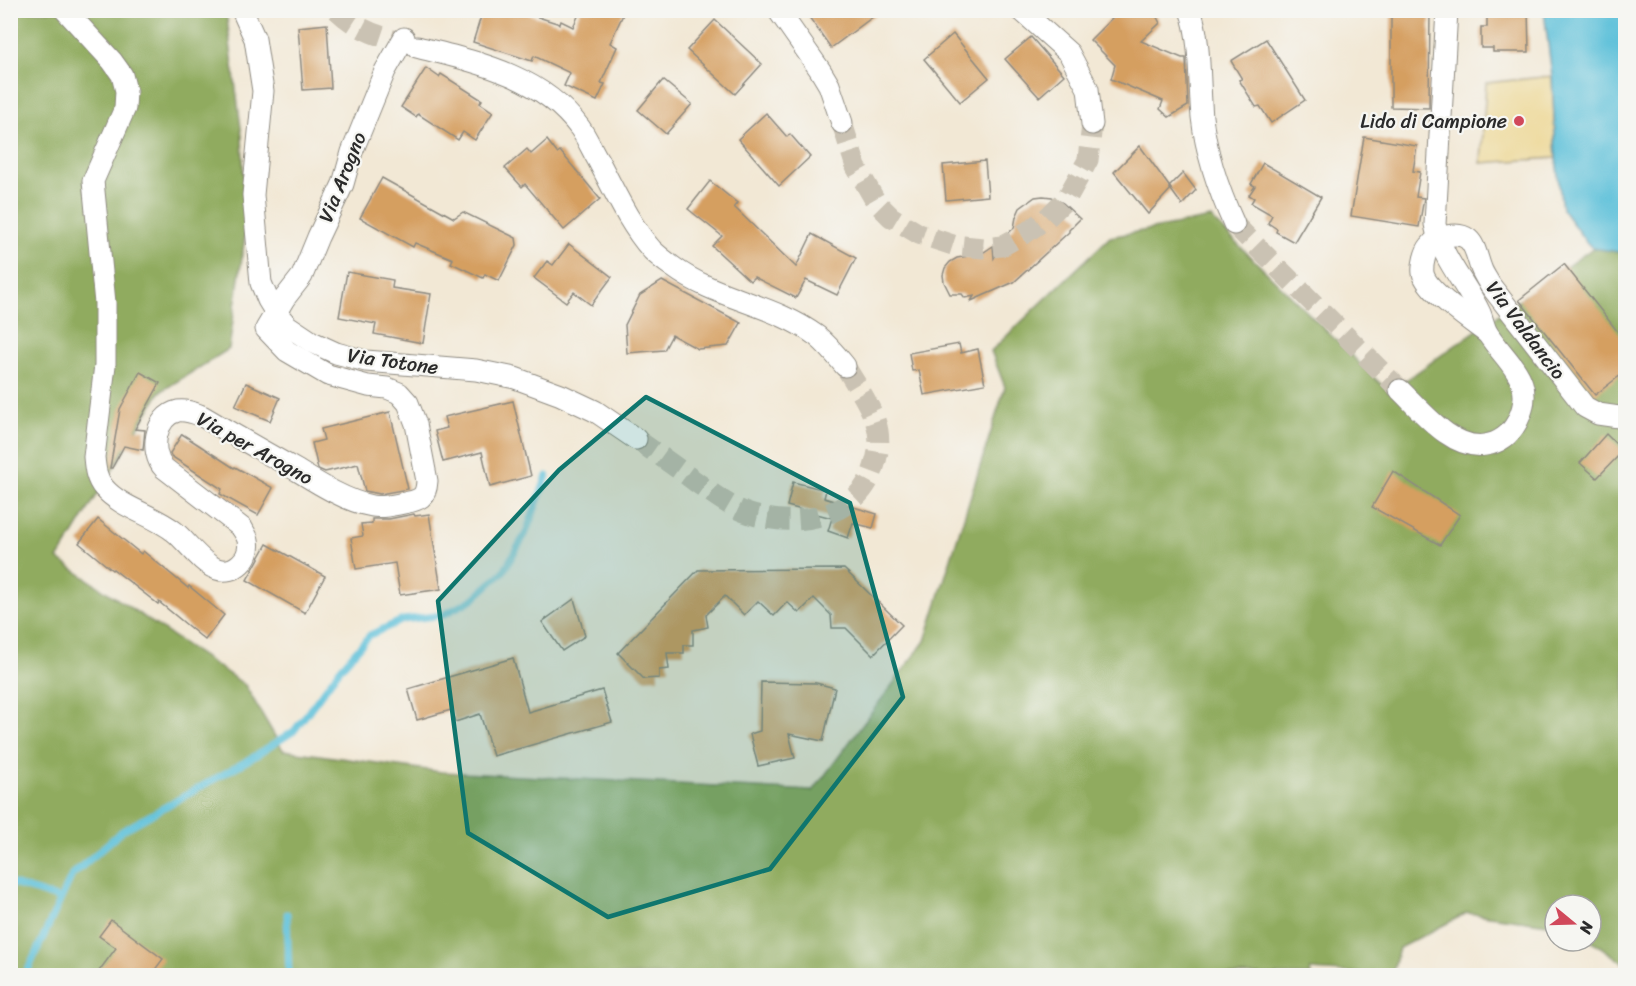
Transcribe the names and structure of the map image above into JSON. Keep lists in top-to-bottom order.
{
  "streets": {
    "street": [
      "Via Arogno",
      "Via Valdancio",
      "Via Totone",
      "Via per Arogno"
    ]
  },
  "crossings": [
    ["Via Arogno", "Via Totone"],
    ["Via Arogno", "Via per Arogno"],
    ["Via Totone", "Via per Arogno"]
  ],
  "places": ["Lido di Campione"],
  "north": "right"
}
